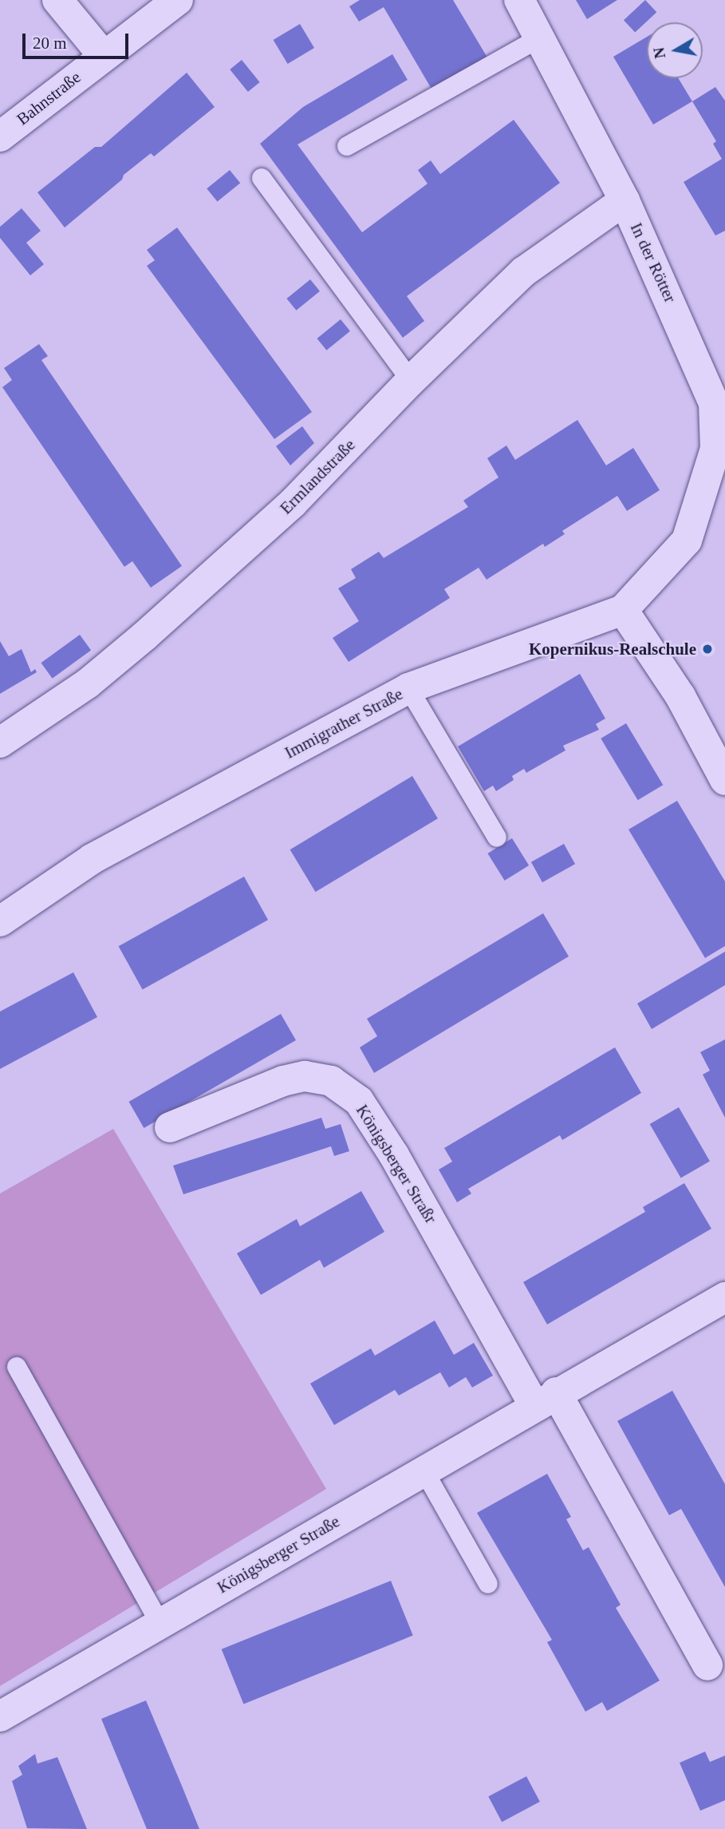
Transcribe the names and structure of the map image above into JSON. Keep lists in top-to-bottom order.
{
  "streets": {
    "street": [
      "Bahnstraße",
      "In der Rötter",
      "Ermlandstraße",
      "Immigrather Straße",
      "Königsberger Straßr",
      "Königsberger Straße"
    ]
  },
  "crossings": [
    ["In der Rötter", "Ermlandstraße"],
    ["In der Rötter", "Immigrather Straße"],
    ["Königsberger Straßr", "Königsberger Straße"]
  ],
  "places": ["Kopernikus-Realschule"],
  "scale_bar": "20 m",
  "north": "left"
}
